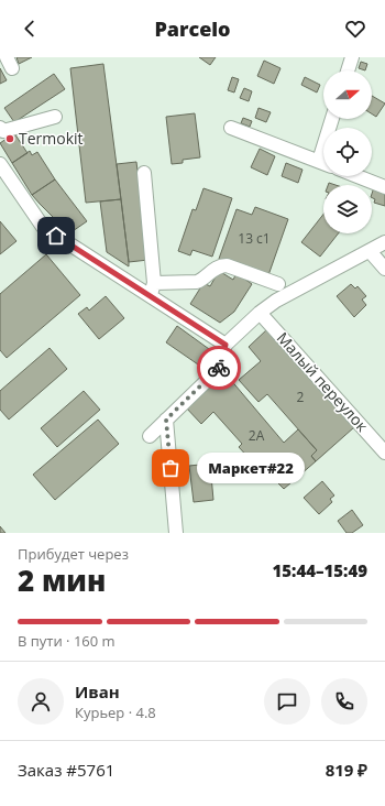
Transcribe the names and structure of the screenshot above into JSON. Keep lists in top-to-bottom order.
{
  "streets": {
    "street": ["Малый переулок"]
  },
  "places": ["Termokit", "Маркет#22"],
  "house_numbers": ["13 с1", "2", "2А"],
  "north": "right",
  "page": {
    "header": "Parcelo",
    "bubble": "Маркет#22",
    "heading": ["2 мин", "Прибудет через", "15:44–15:49"],
    "panel": [
      "Иван",
      "Курьер · 4.8",
      "Заказ #5761",
      "819 ₽"
    ],
    "bar": "В пути · 160 m"
  }
}
